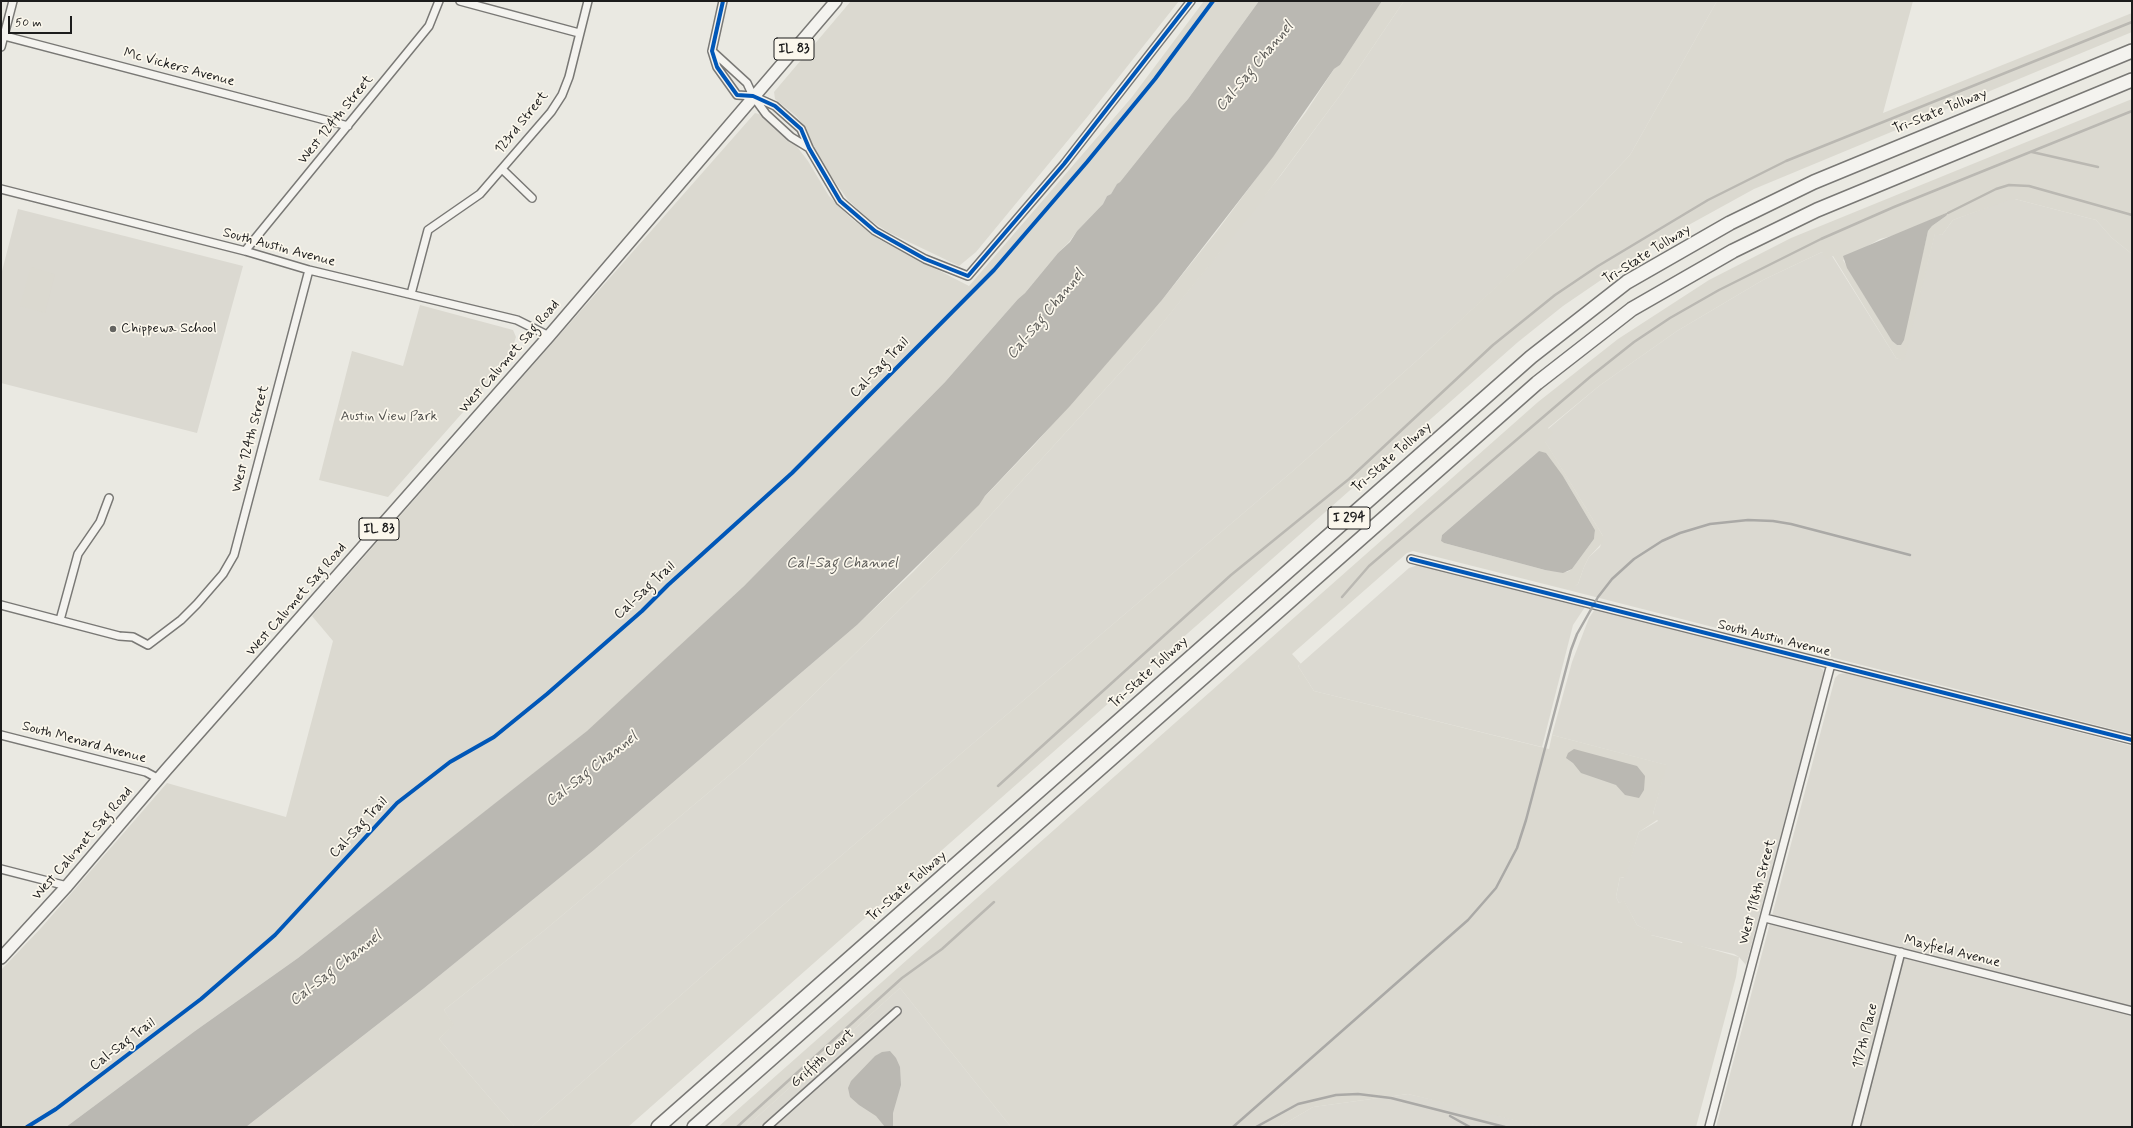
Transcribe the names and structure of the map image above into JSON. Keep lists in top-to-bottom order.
{
  "streets": {
    "highway": ["Tri-State Tollway", "I 294"],
    "main road": ["IL 83", "West Calumet Sag Road"],
    "street": [
      "Mc Vickers Avenue",
      "West 124th Street",
      "123rd Street",
      "South Austin Avenue",
      "South Menard Avenue",
      "West 118th Street",
      "Mayfield Avenue",
      "117th Place",
      "Griffith Court"
    ],
    "cycle path": ["Cal-Sag Trail"]
  },
  "crossings": [
    ["IL 83", "West Calumet Sag Road"],
    ["Mc Vickers Avenue", "West 124th Street"],
    ["West 124th Street", "South Austin Avenue"],
    ["123rd Street", "South Austin Avenue"],
    ["South Austin Avenue", "West Calumet Sag Road"],
    ["South Austin Avenue", "West 118th Street"],
    ["West Calumet Sag Road", "South Menard Avenue"],
    ["West 118th Street", "Mayfield Avenue"],
    ["Mayfield Avenue", "117th Place"]
  ],
  "water": ["Cal-Sag Channel"],
  "parks": ["Austin View Park"],
  "places": ["Chippewa School"],
  "scale_bar": "50 m"
}
